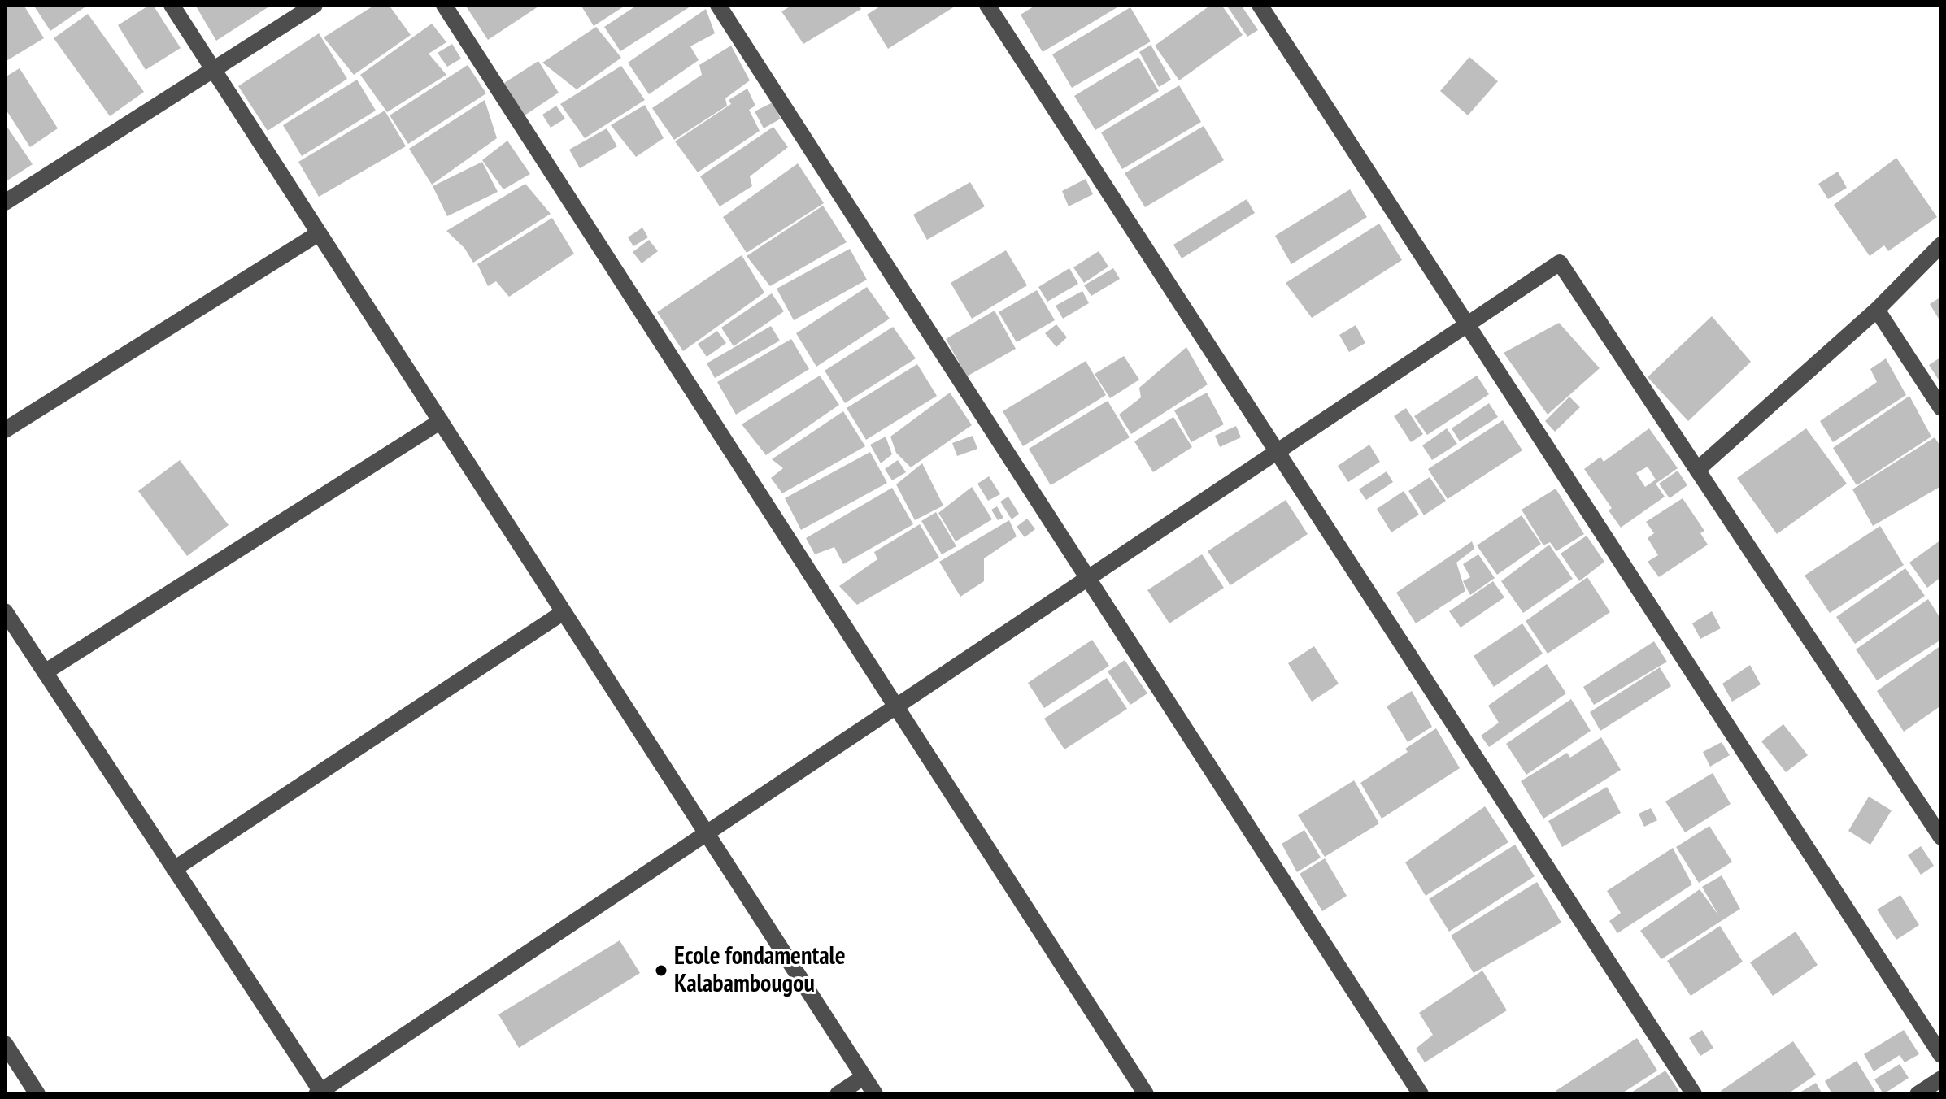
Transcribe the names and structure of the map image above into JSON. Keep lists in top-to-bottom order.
{
  "places": ["Ecole fondamentale Kalabambougou"]
}
